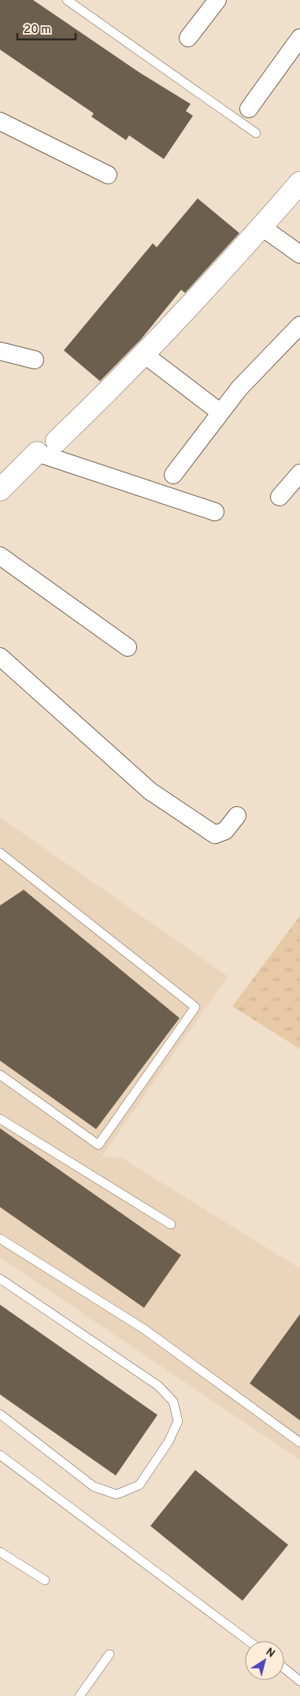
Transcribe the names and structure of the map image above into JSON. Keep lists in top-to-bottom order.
{
  "scale_bar": "20 m",
  "north": "top right"
}
